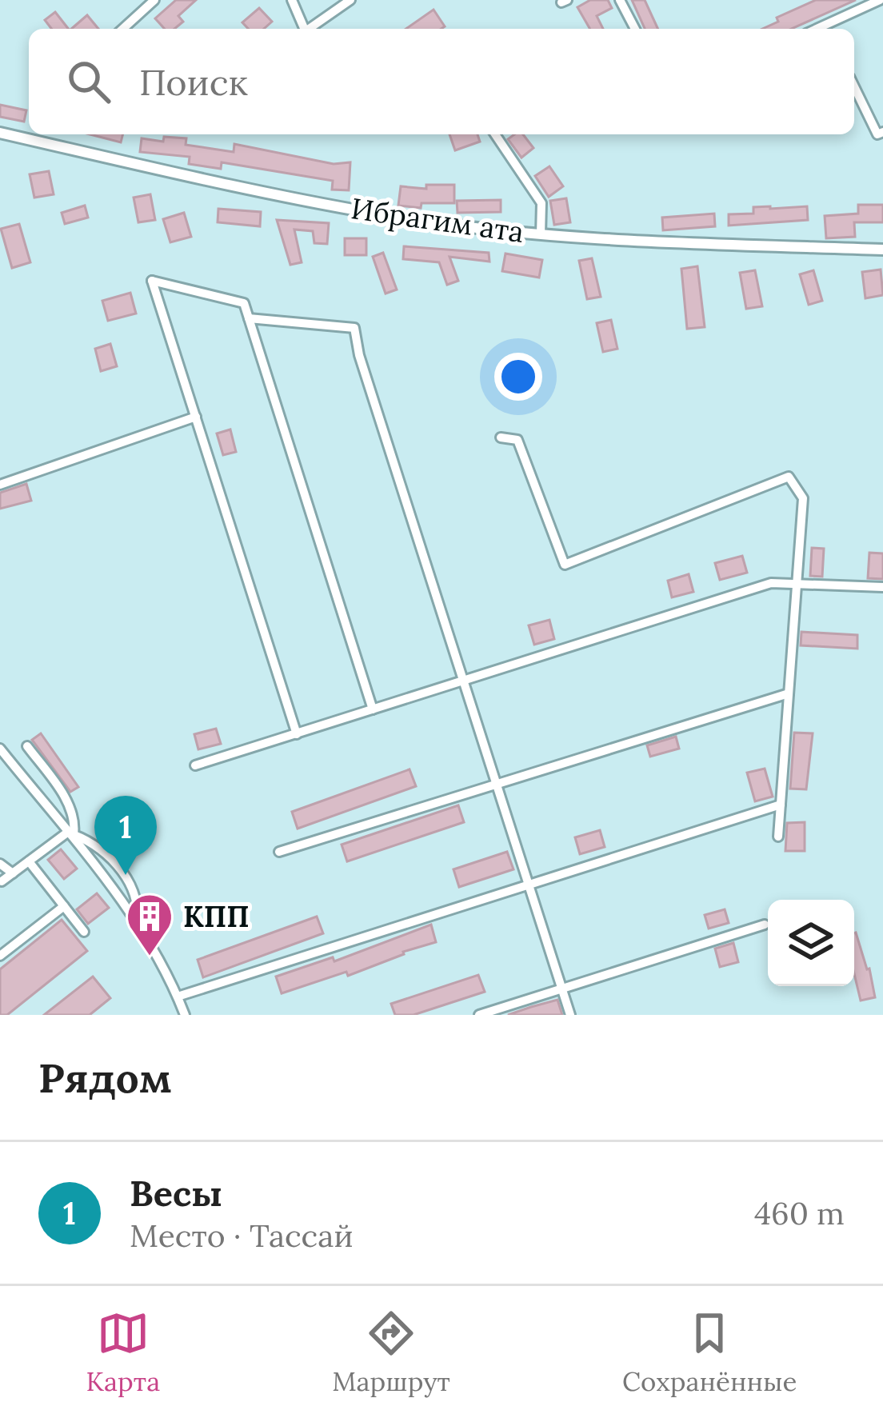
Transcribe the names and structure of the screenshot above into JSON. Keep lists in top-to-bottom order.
{
  "streets": {
    "street": ["Ибрагим ата"]
  },
  "places": {
    "building": ["КПП"]
  },
  "page": {
    "search": "Поиск",
    "pins": "1",
    "heading": "Рядом",
    "list": [
      {
        "mark": "1",
        "name": "Весы",
        "note": "Место · Тассай",
        "value": "460 m"
      }
    ],
    "nav": ["Карта", "Маршрут", "Сохранённые"]
  }
}
